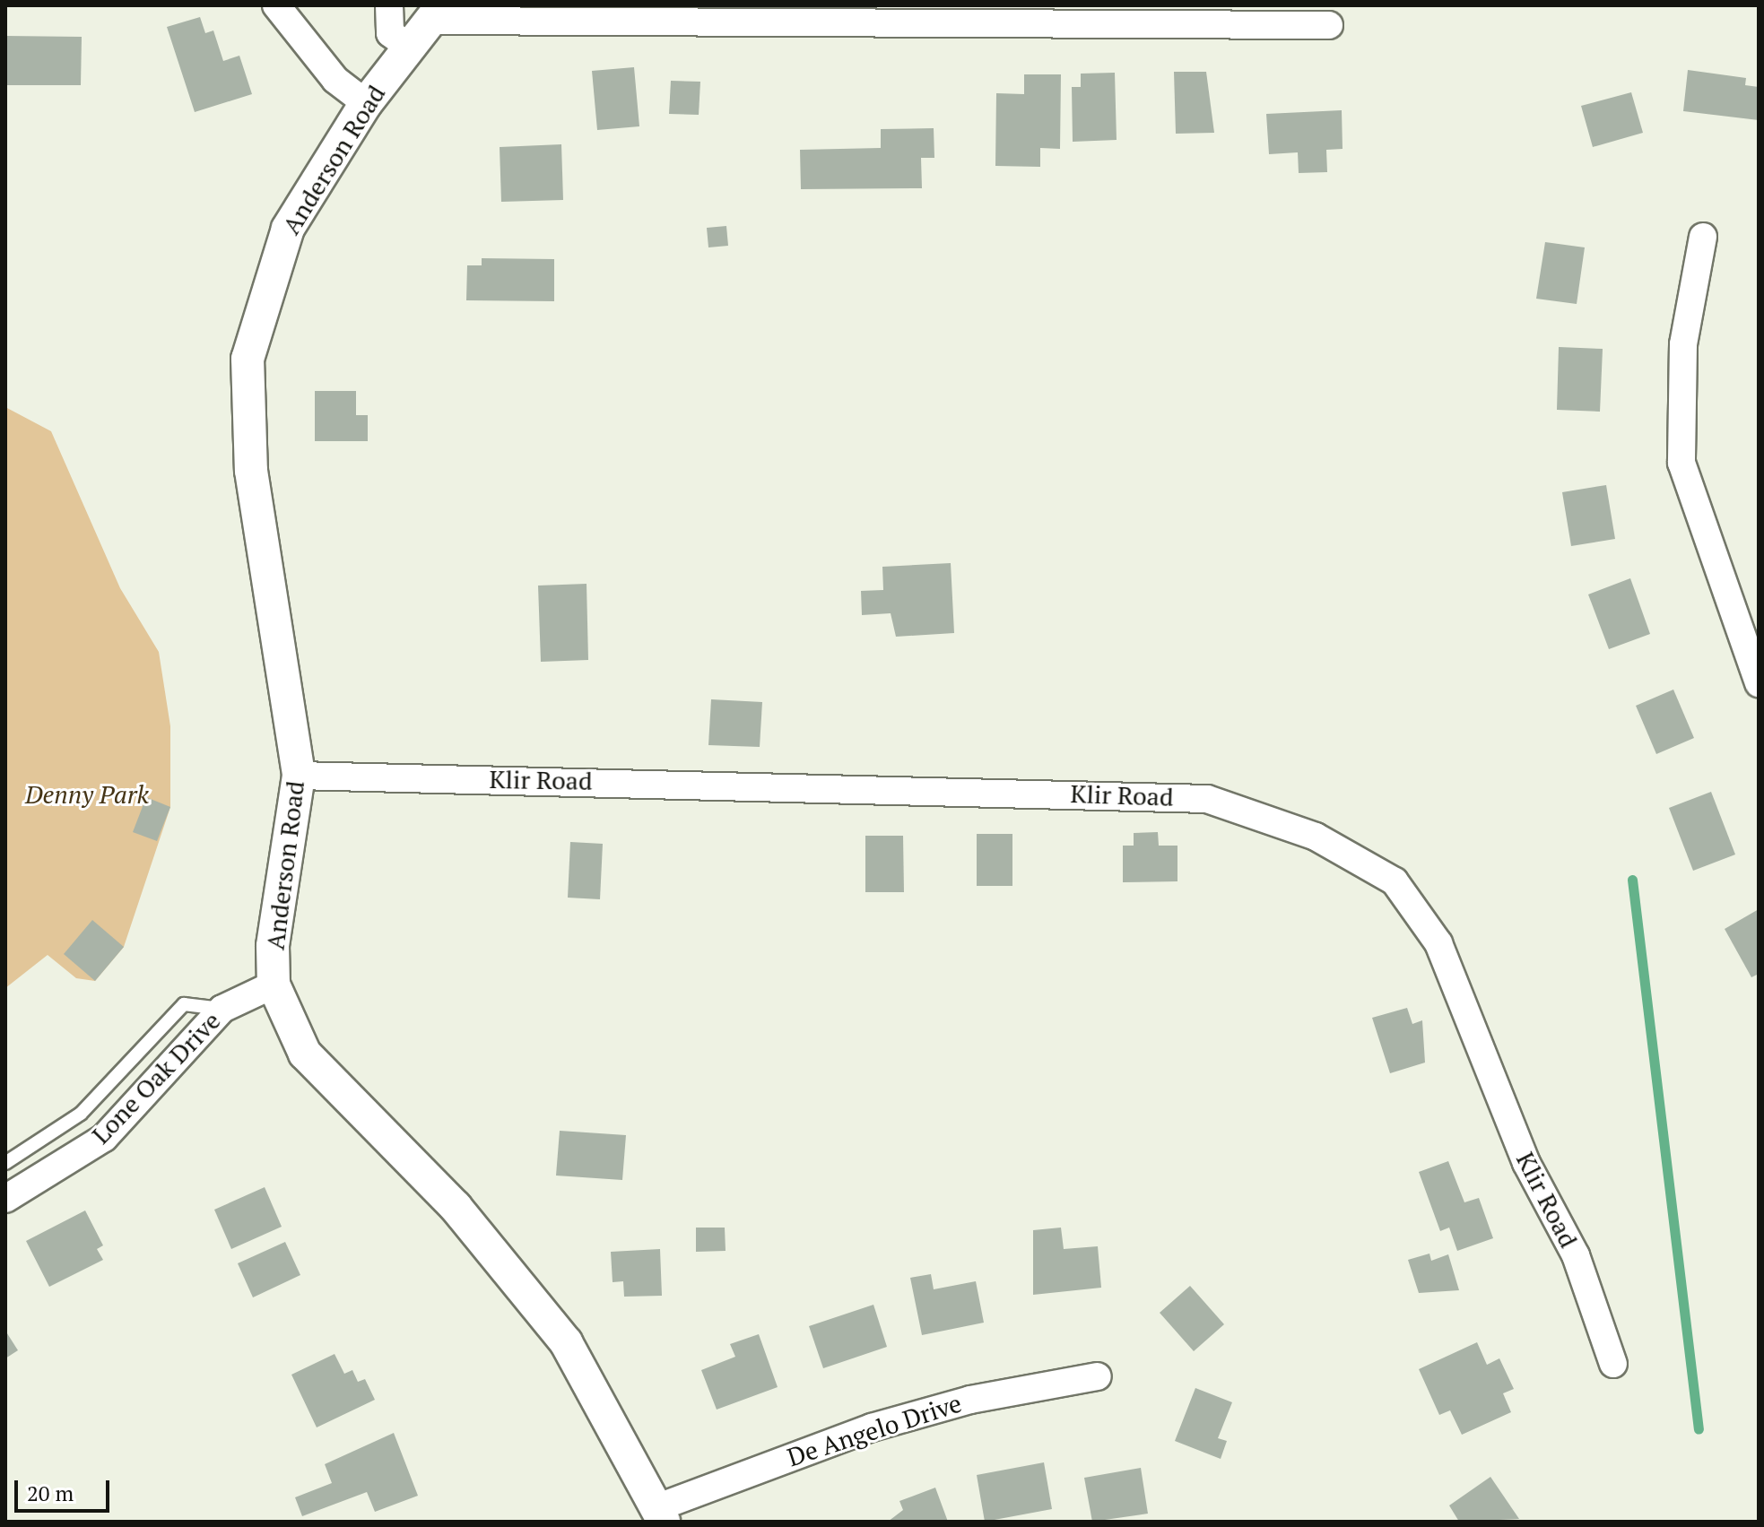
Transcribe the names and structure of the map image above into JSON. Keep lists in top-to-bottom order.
{
  "streets": {
    "street": [
      "Anderson Road",
      "Klir Road",
      "Lone Oak Drive",
      "De Angelo Drive"
    ]
  },
  "crossings": [
    ["Anderson Road", "Klir Road"],
    ["Anderson Road", "Lone Oak Drive"],
    ["Anderson Road", "De Angelo Drive"]
  ],
  "parks": ["Denny Park"],
  "scale_bar": "20 m"
}
